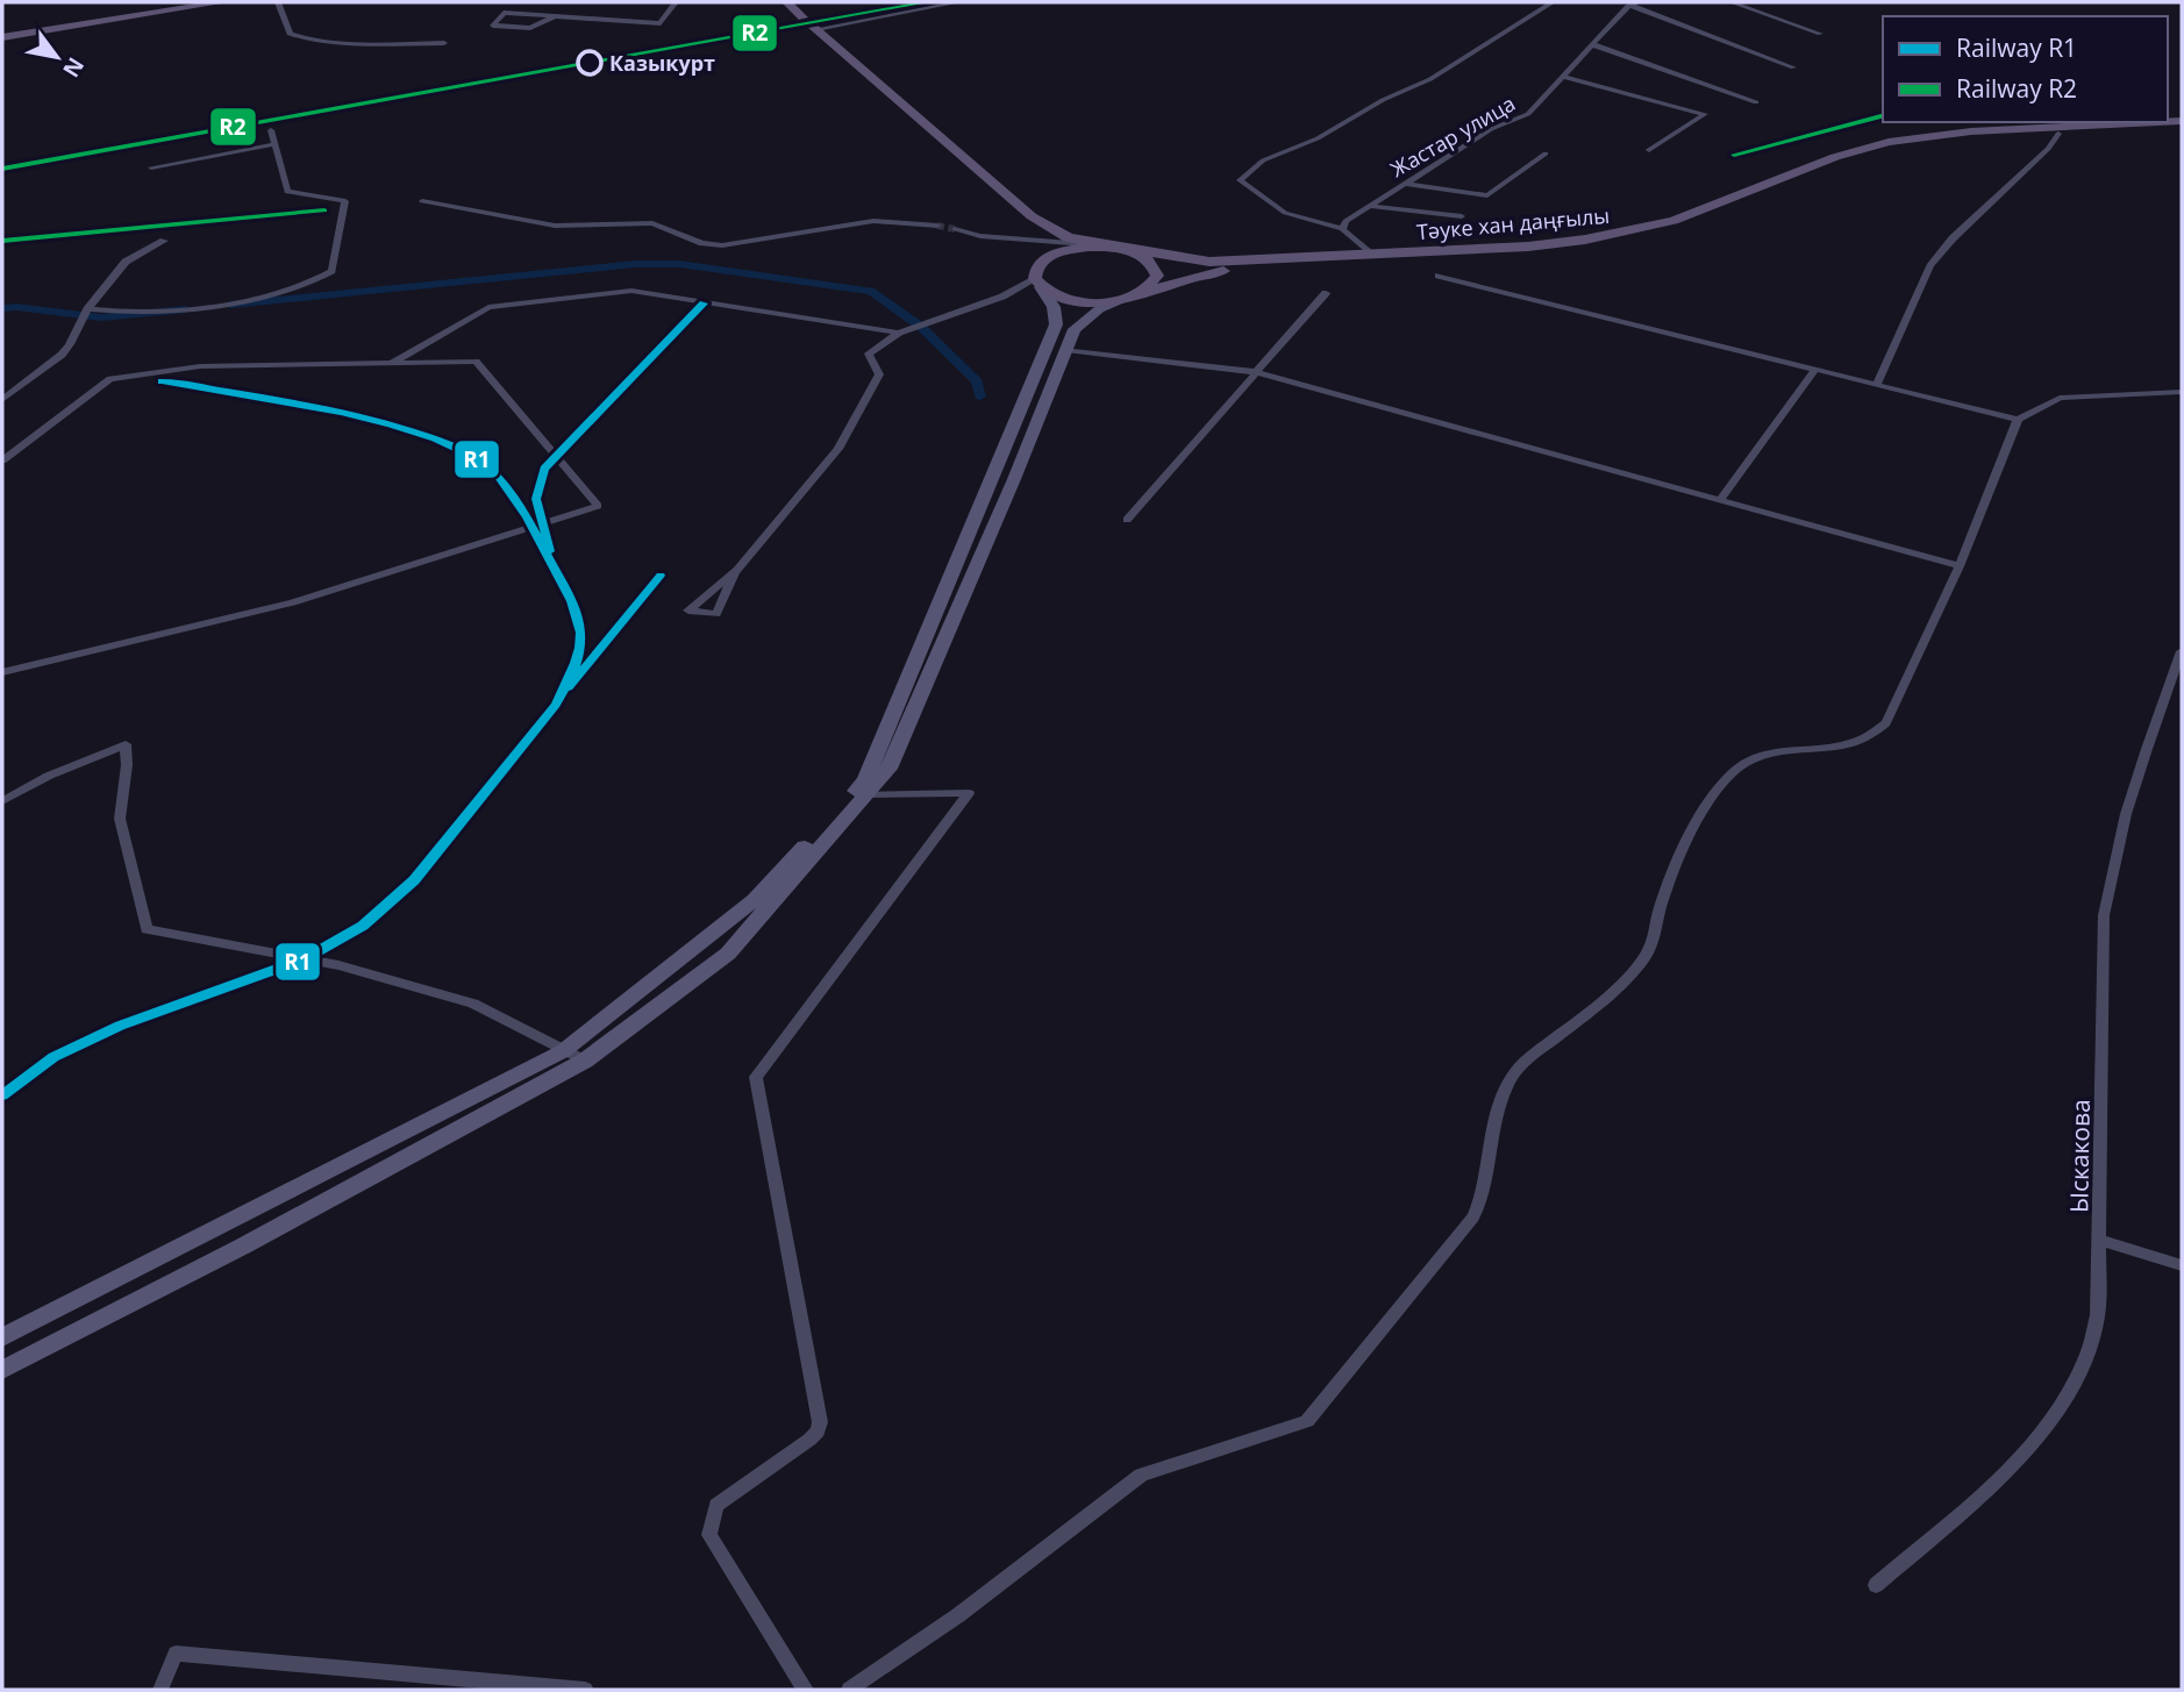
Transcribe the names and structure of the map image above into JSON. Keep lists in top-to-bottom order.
{
  "streets": {
    "main road": ["Тәуке хан даңғылы"],
    "street": ["Жастар улица", "Ыскакова"]
  },
  "places": ["Казыкурт"],
  "lines": ["rail line R2", "rail line R1"],
  "legend": ["Railway R1", "Railway R2"],
  "north": "bottom right"
}
